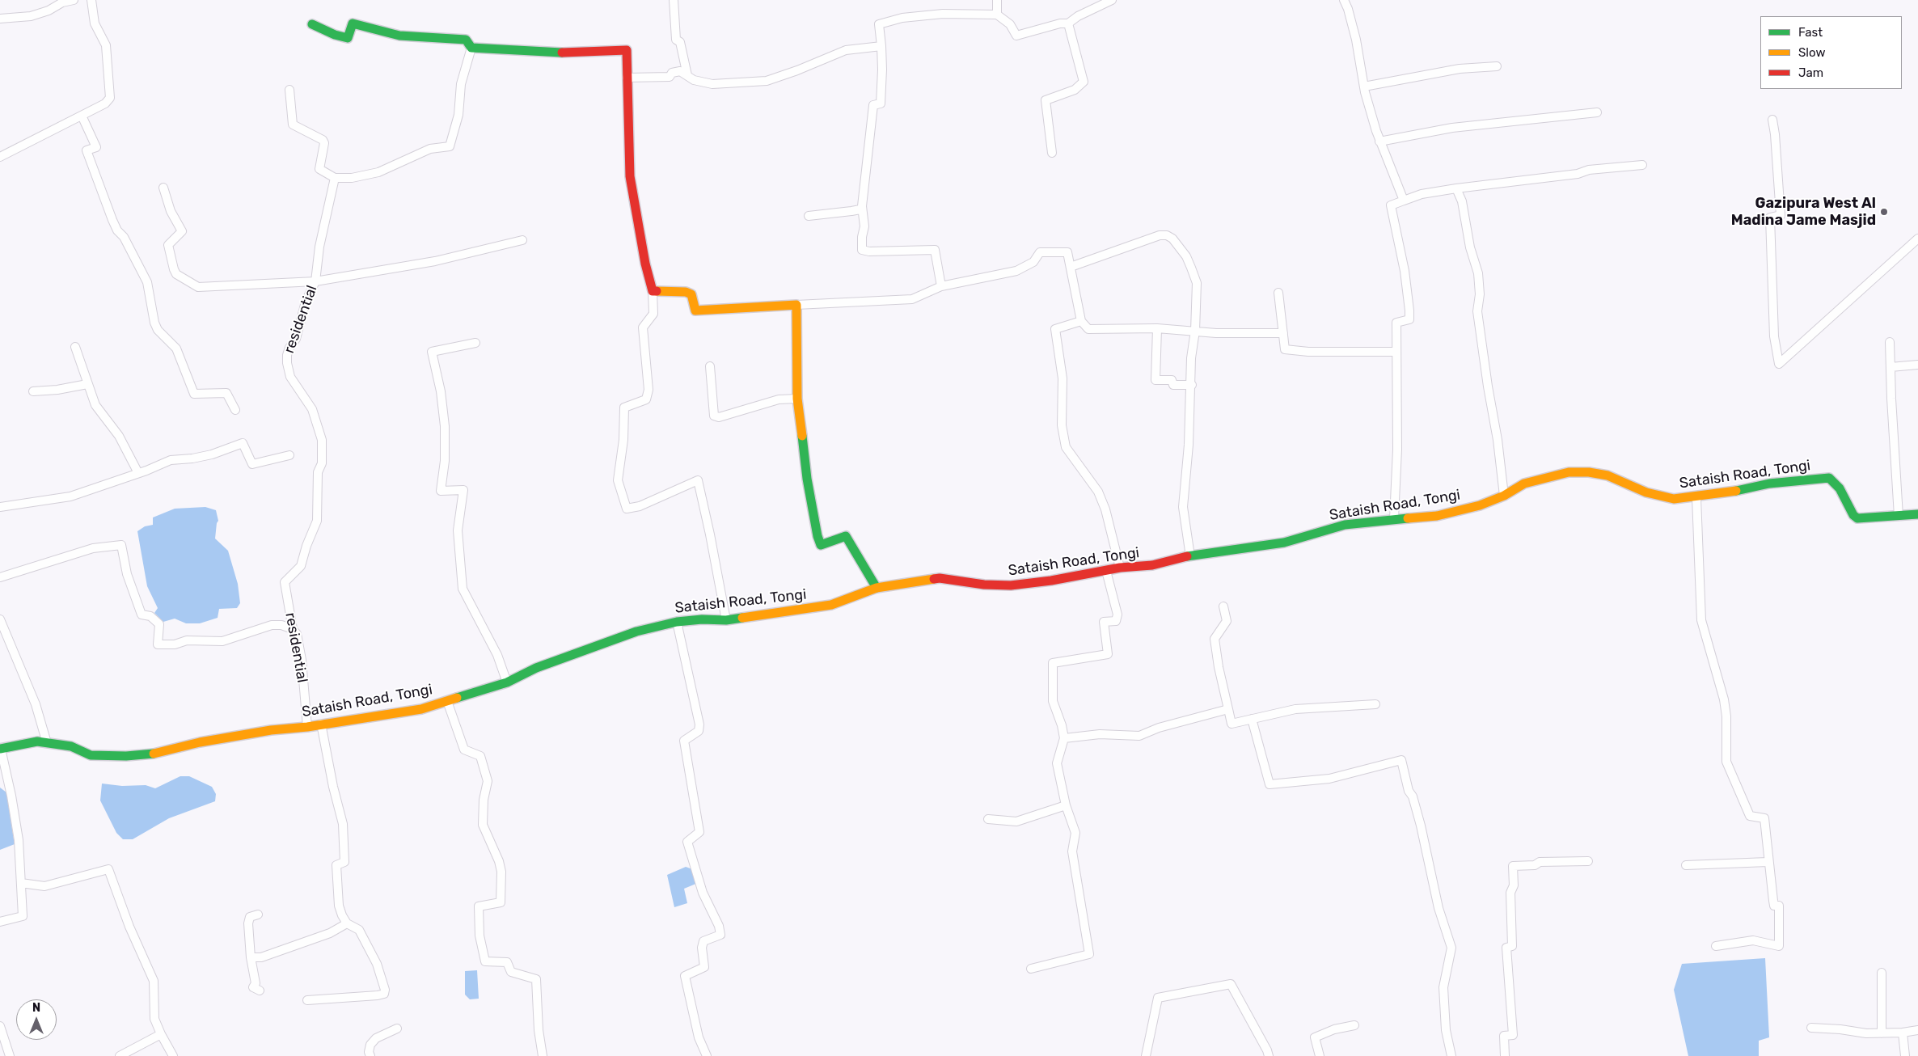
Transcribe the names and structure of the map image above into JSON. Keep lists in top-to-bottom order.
{
  "streets": {
    "street": ["residential", "Sataish Road, Tongi"]
  },
  "crossings": [
    ["residential", "Sataish Road, Tongi"]
  ],
  "places": ["Gazipura West Al Madina Jame Masjid"],
  "legend": ["Fast", "Slow", "Jam"],
  "north": "top"
}
